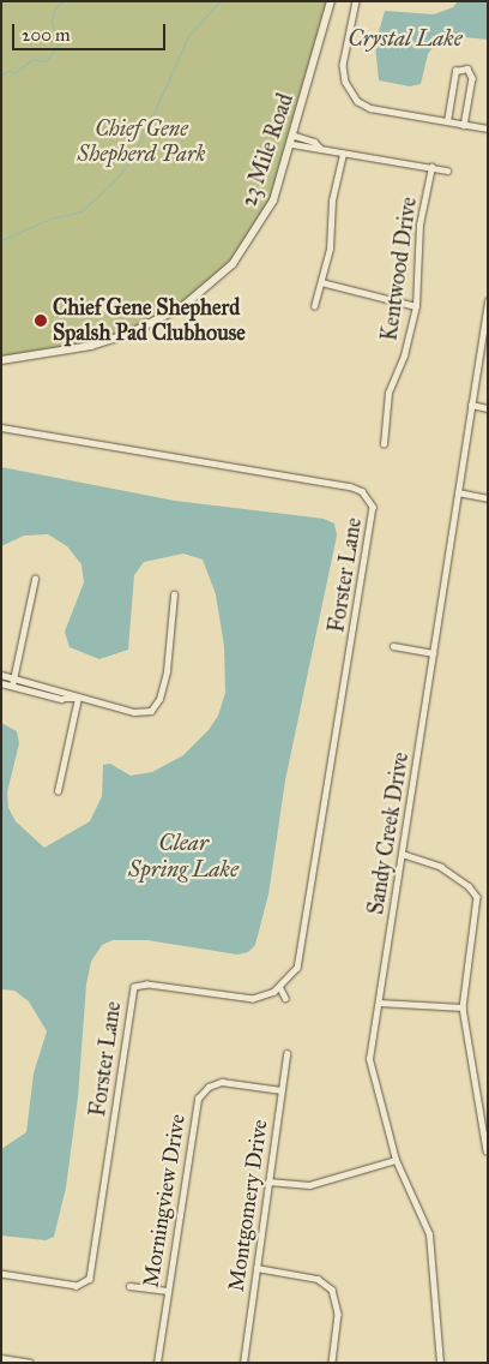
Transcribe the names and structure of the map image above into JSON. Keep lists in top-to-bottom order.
{
  "streets": {
    "main road": ["23 Mile Road"],
    "street": [
      "Kentwood Drive",
      "Forster Lane",
      "Sandy Creek Drive",
      "Morningview Drive",
      "Montgomery Drive"
    ]
  },
  "crossings": [
    ["Morningview Drive", "Montgomery Drive"]
  ],
  "water": ["Crystal Lake", "Clear Spring Lake"],
  "parks": ["Chief Gene Shepherd Park"],
  "places": ["Chief Gene Shepherd Spalsh Pad Clubhouse"],
  "scale_bar": "200 m"
}
